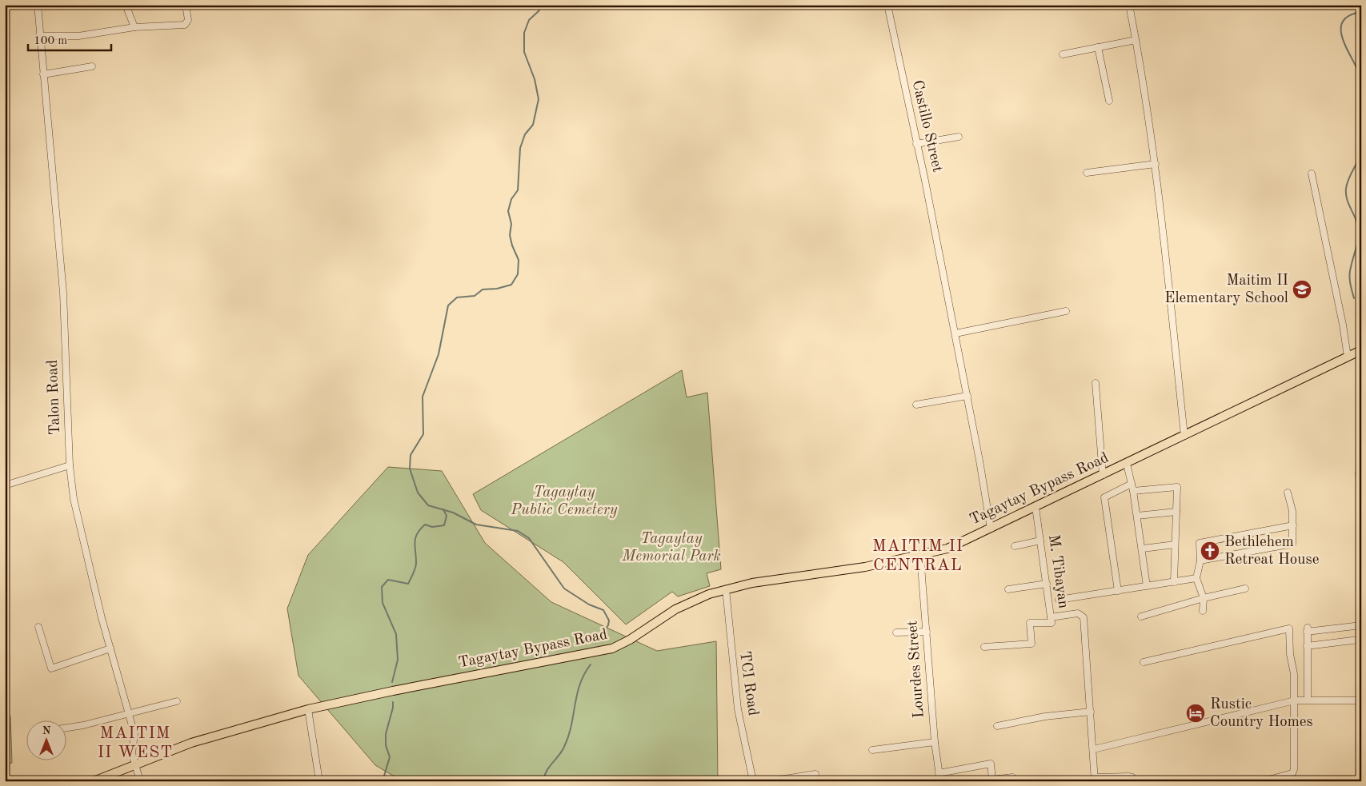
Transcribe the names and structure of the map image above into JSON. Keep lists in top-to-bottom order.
{
  "streets": {
    "main road": ["Tagaytay Bypass Road"],
    "street": [
      "Castillo Street",
      "Talon Road",
      "M. Tibayan",
      "Lourdes Street",
      "TCI Road"
    ]
  },
  "crossings": [
    ["Castillo Street", "Tagaytay Bypass Road"],
    ["Talon Road", "Tagaytay Bypass Road"],
    ["Tagaytay Bypass Road", "M. Tibayan"],
    ["Tagaytay Bypass Road", "Lourdes Street"],
    ["Tagaytay Bypass Road", "TCI Road"]
  ],
  "districts": ["MAITIM II CENTRAL", "MAITIM II WEST"],
  "parks": ["Tagaytay Public Cemetery", "Tagaytay Memorial Park"],
  "places": {
    "school or university": ["Maitim II Elementary School"],
    "church": ["Bethlehem Retreat House"],
    "hotel": ["Rustic Country Homes"]
  },
  "scale_bar": "100 m",
  "north": "top"
}
